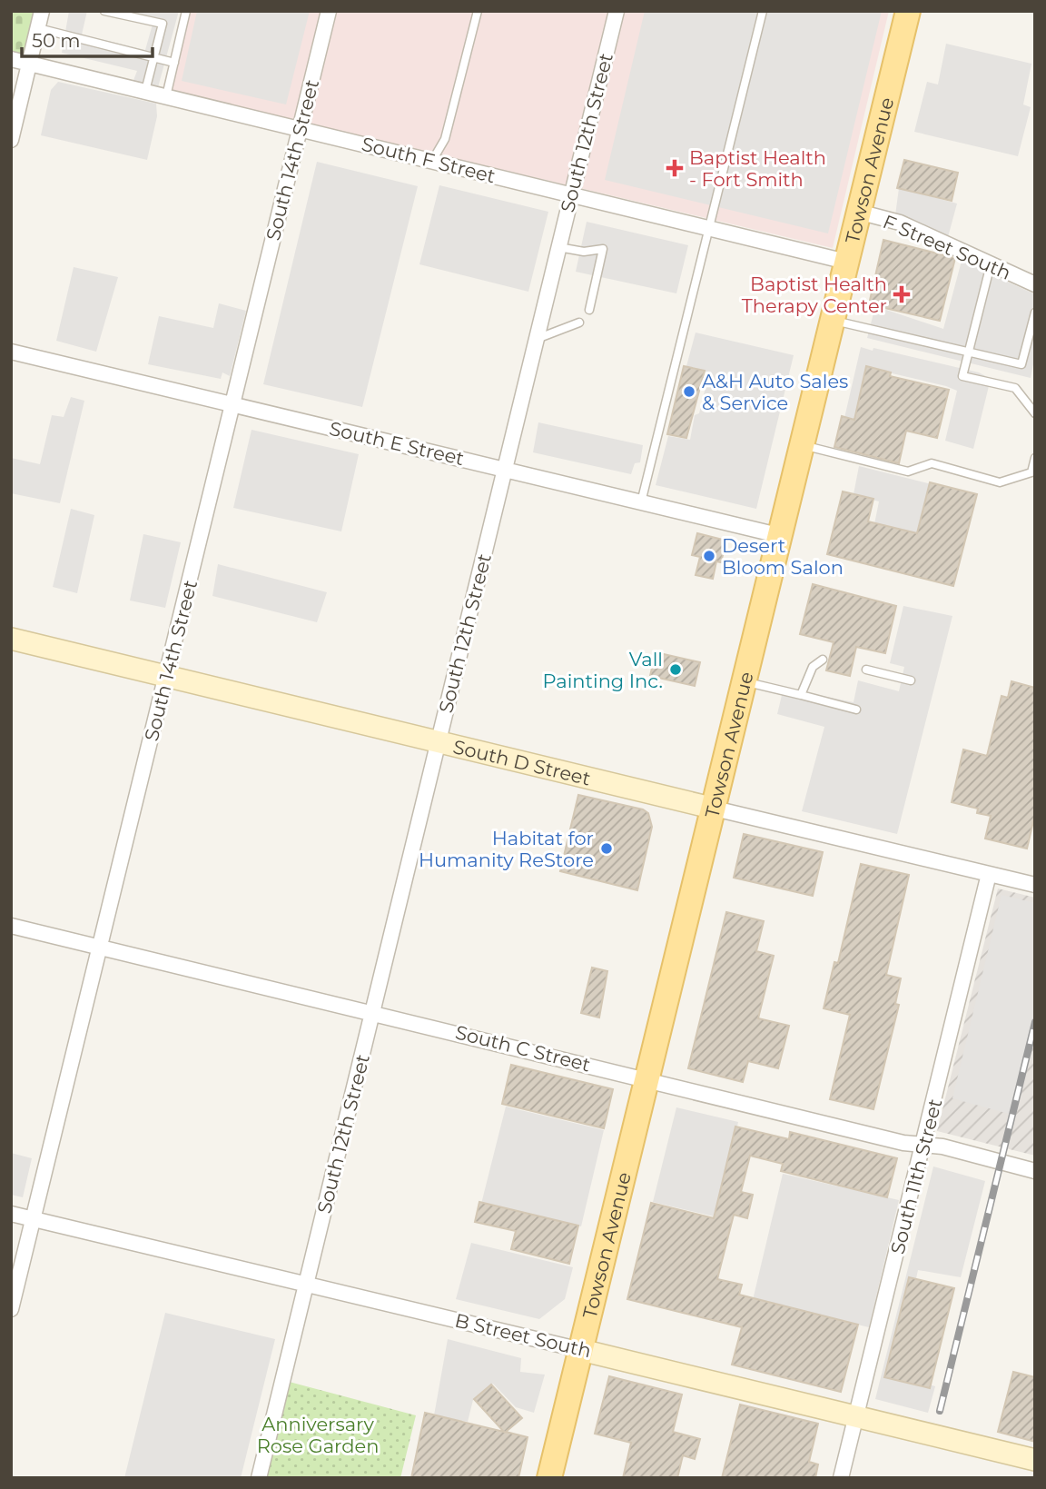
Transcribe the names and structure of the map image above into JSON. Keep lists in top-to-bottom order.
{
  "streets": {
    "main road": ["Towson Avenue"],
    "street": [
      "South 12th Street",
      "South 14th Street",
      "South F Street",
      "F Street South",
      "South E Street",
      "South D Street",
      "South C Street",
      "South 11th Street",
      "B Street South"
    ]
  },
  "crossings": [
    ["South 12th Street", "South F Street"],
    ["South 12th Street", "South E Street"],
    ["South 12th Street", "South D Street"],
    ["South 12th Street", "South C Street"],
    ["South 12th Street", "B Street South"],
    ["South 14th Street", "South F Street"],
    ["South 14th Street", "South E Street"],
    ["South 14th Street", "South D Street"],
    ["South 14th Street", "South C Street"],
    ["South 14th Street", "B Street South"],
    ["South F Street", "Towson Avenue"],
    ["Towson Avenue", "F Street South"],
    ["Towson Avenue", "South E Street"],
    ["Towson Avenue", "South D Street"],
    ["Towson Avenue", "South C Street"],
    ["Towson Avenue", "B Street South"],
    ["South D Street", "South 11th Street"],
    ["South C Street", "South 11th Street"],
    ["South 11th Street", "B Street South"]
  ],
  "parks": ["Anniversary Rose Garden"],
  "places": {
    "health": ["Baptist Health - Fort Smith", "Baptist Health Therapy Center"],
    "other": [
      "A&H Auto Sales & Service",
      "Desert Bloom Salon",
      "Vall Painting Inc.",
      "Habitat for Humanity ReStore"
    ]
  },
  "scale_bar": "50 m"
}
